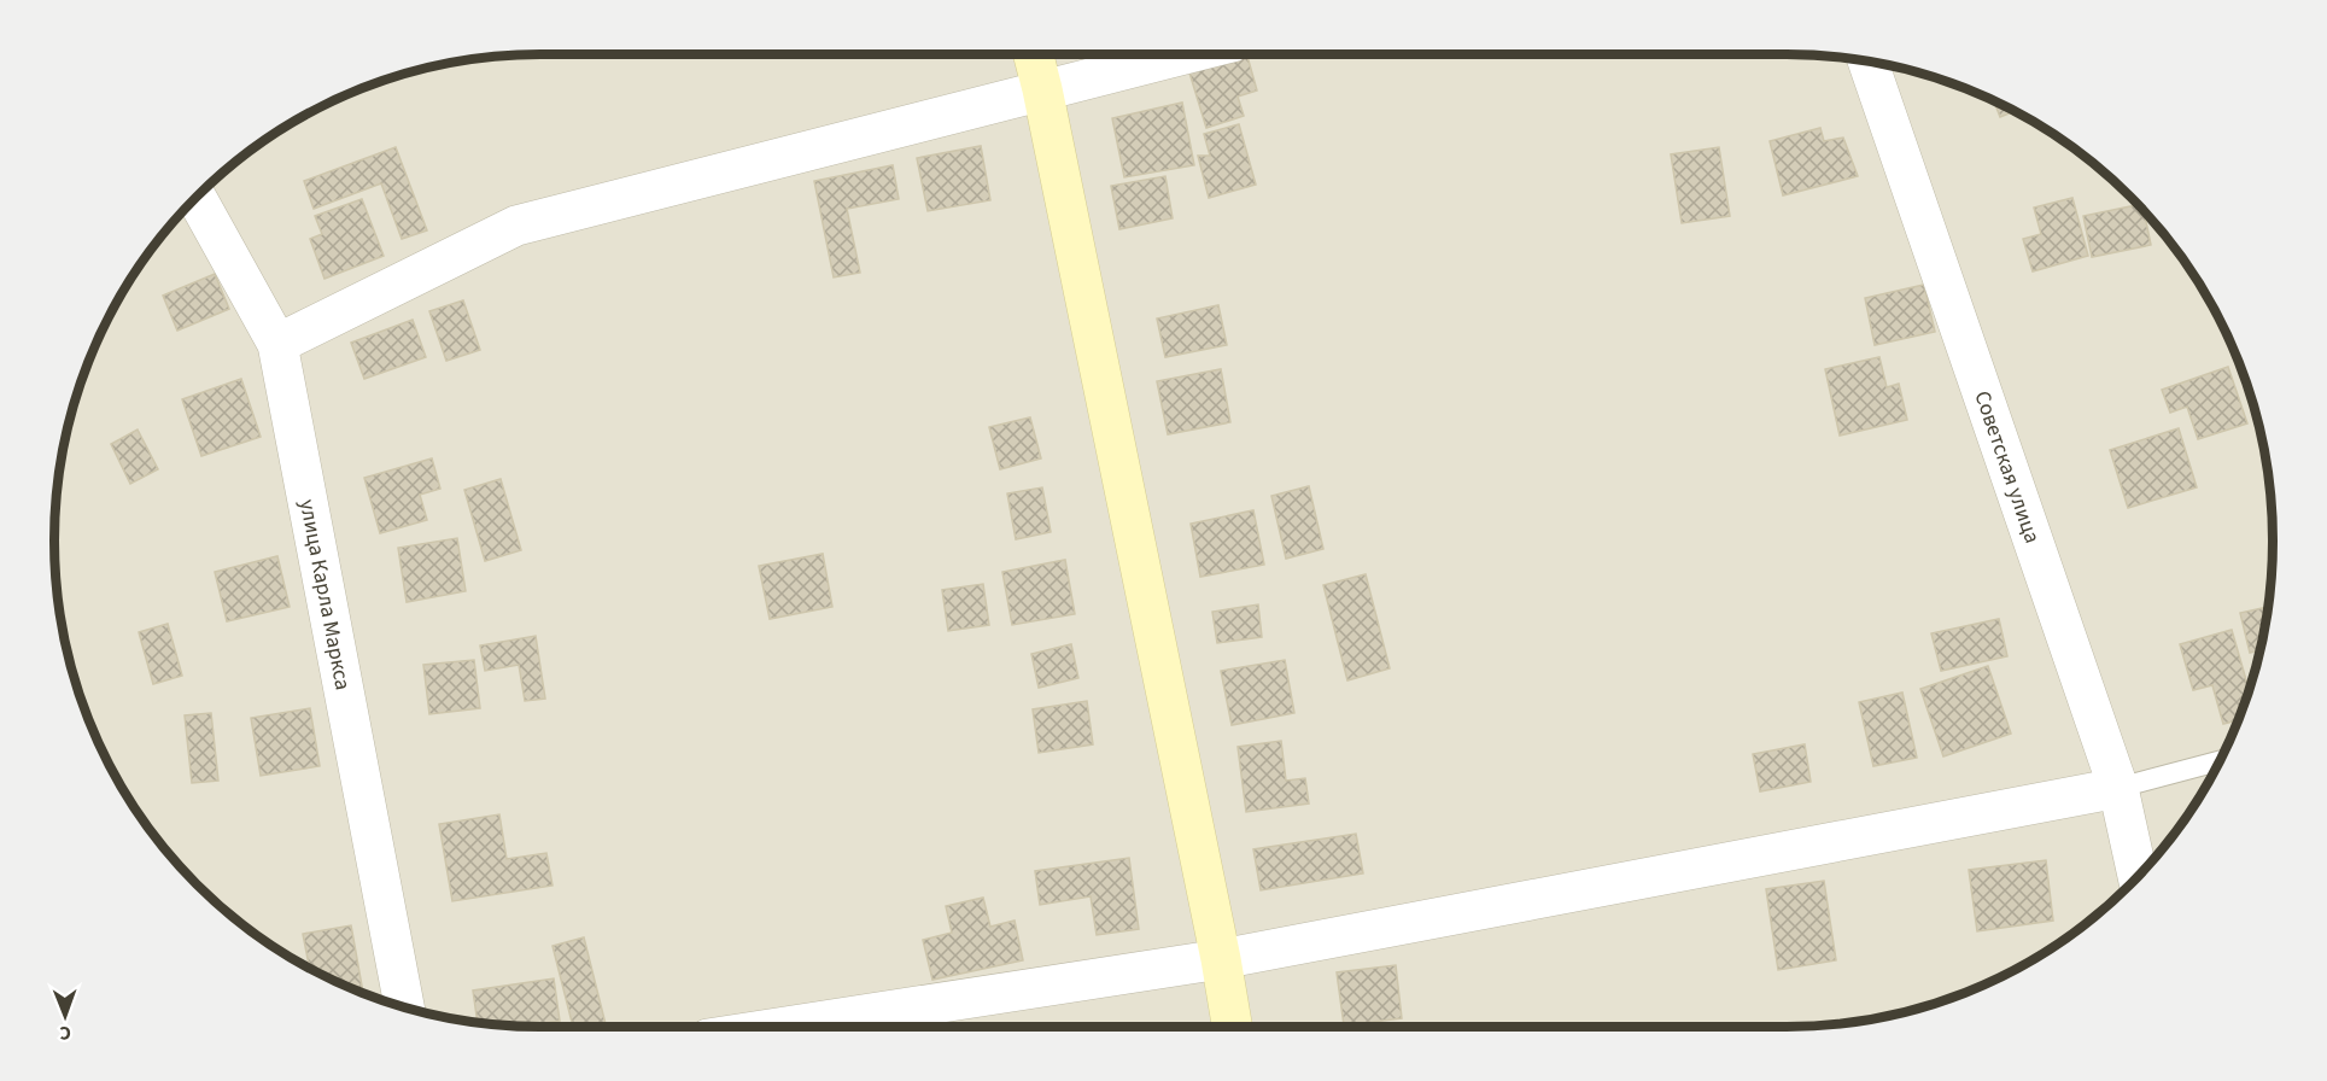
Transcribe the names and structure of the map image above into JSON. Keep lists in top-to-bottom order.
{
  "streets": {
    "street": ["Советская улица", "улица Карла Маркса"]
  },
  "north": "bottom"
}
